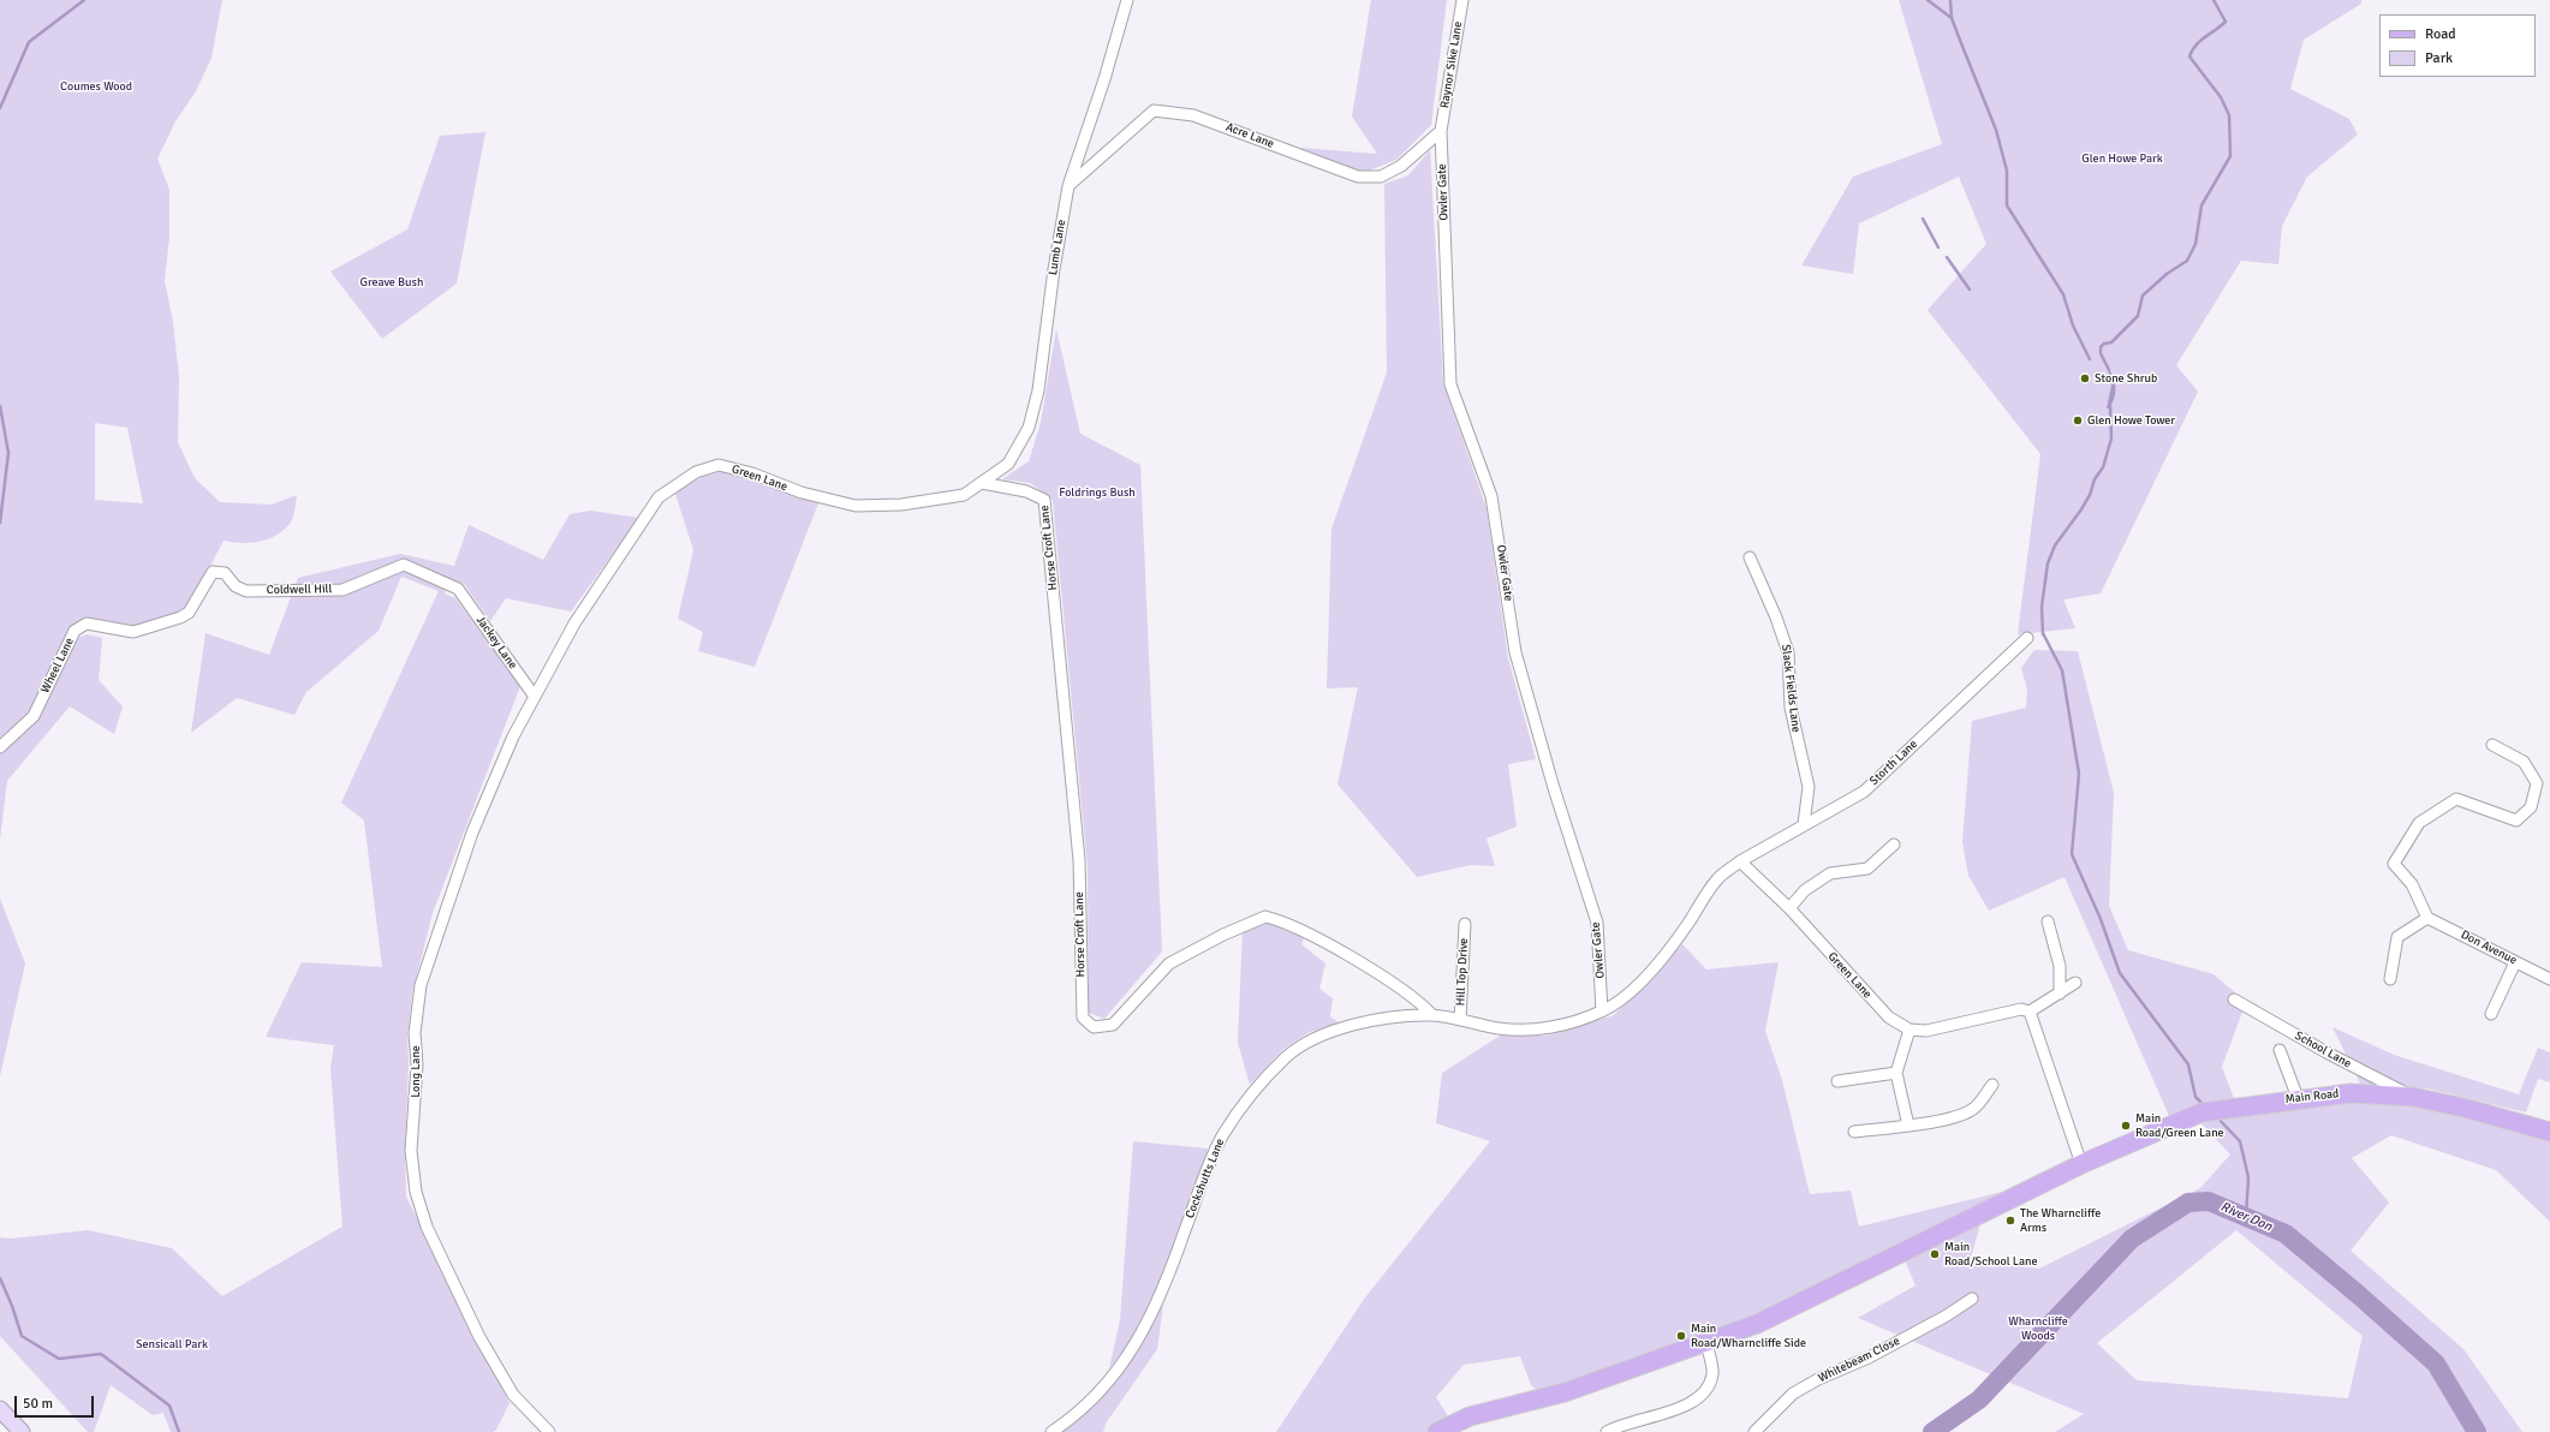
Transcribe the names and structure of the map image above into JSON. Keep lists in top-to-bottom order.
{
  "streets": {
    "main road": ["Main Road"],
    "street": [
      "Raynor Sike Lane",
      "Acre Lane",
      "Owler Gate",
      "Lumb Lane",
      "Green Lane",
      "Horse Croft Lane",
      "Coldwell Hill",
      "Jackey Lane",
      "Wheel Lane",
      "Slack Fields Lane",
      "Storth Lane",
      "Don Avenue",
      "Hill Top Drive",
      "School Lane",
      "Long Lane",
      "Cockshutts Lane",
      "Whitebeam Close"
    ]
  },
  "crossings": [
    ["Raynor Sike Lane", "Acre Lane"],
    ["Raynor Sike Lane", "Owler Gate"],
    ["Acre Lane", "Owler Gate"],
    ["Acre Lane", "Lumb Lane"],
    ["Owler Gate", "Cockshutts Lane"],
    ["Lumb Lane", "Green Lane"],
    ["Lumb Lane", "Horse Croft Lane"],
    ["Green Lane", "Horse Croft Lane"],
    ["Green Lane", "Jackey Lane"],
    ["Green Lane", "Storth Lane"],
    ["Green Lane", "Long Lane"],
    ["Horse Croft Lane", "Cockshutts Lane"],
    ["Coldwell Hill", "Jackey Lane"],
    ["Coldwell Hill", "Wheel Lane"],
    ["Jackey Lane", "Long Lane"],
    ["Slack Fields Lane", "Storth Lane"],
    ["Hill Top Drive", "Cockshutts Lane"],
    ["School Lane", "Main Road"]
  ],
  "water": ["River Don"],
  "parks": [
    "Coumes Wood",
    "Glen Howe Park",
    "Greave Bush",
    "Foldrings Bush",
    "Wharncliffe Woods",
    "Sensicall Park"
  ],
  "places": [
    "Stone Shrub",
    "Glen Howe Tower",
    "Main Road/Green Lane",
    "The Wharncliffe Arms",
    "Main Road/School Lane",
    "Main Road/Wharncliffe Side"
  ],
  "legend": ["Road", "Park"],
  "scale_bar": "50 m"
}
